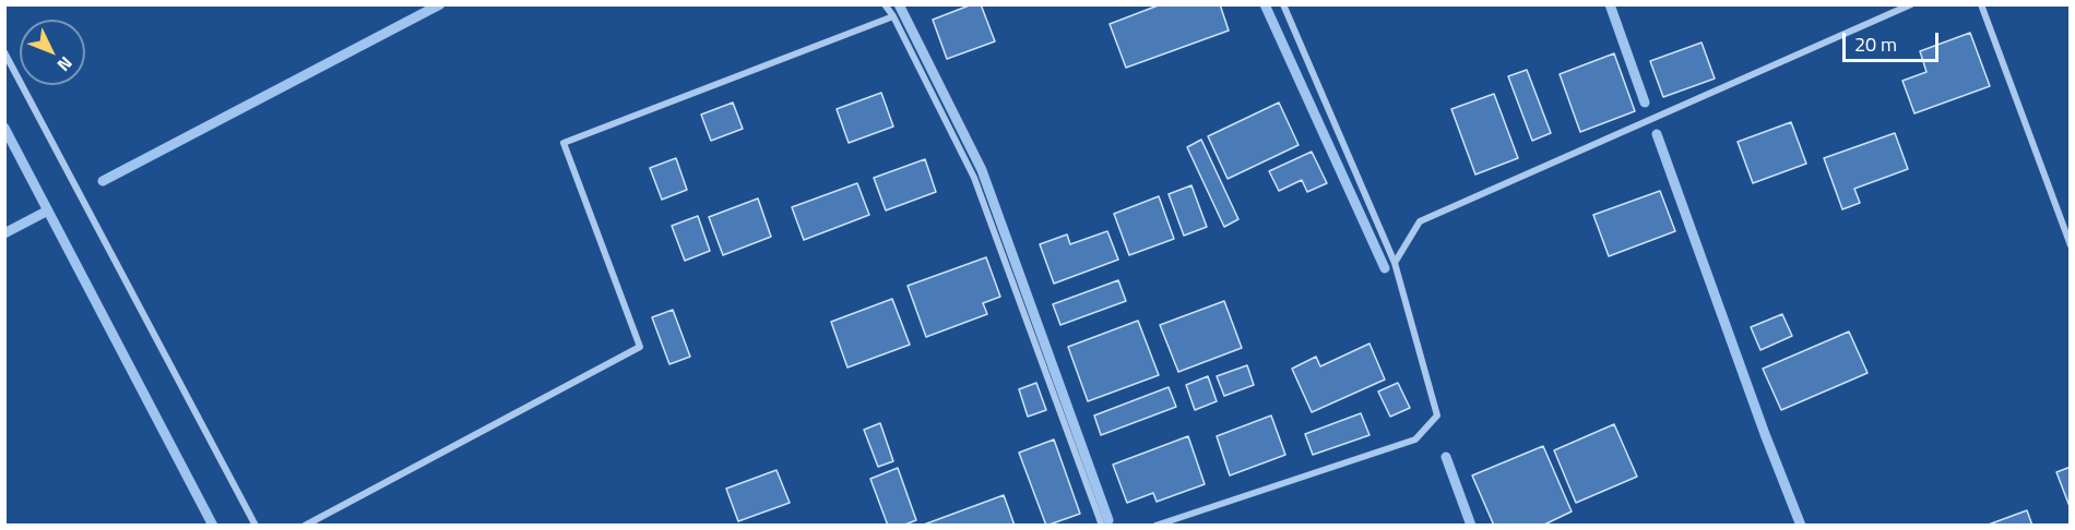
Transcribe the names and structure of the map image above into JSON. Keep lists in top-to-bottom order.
{
  "scale_bar": "20 m",
  "north": "bottom right"
}
